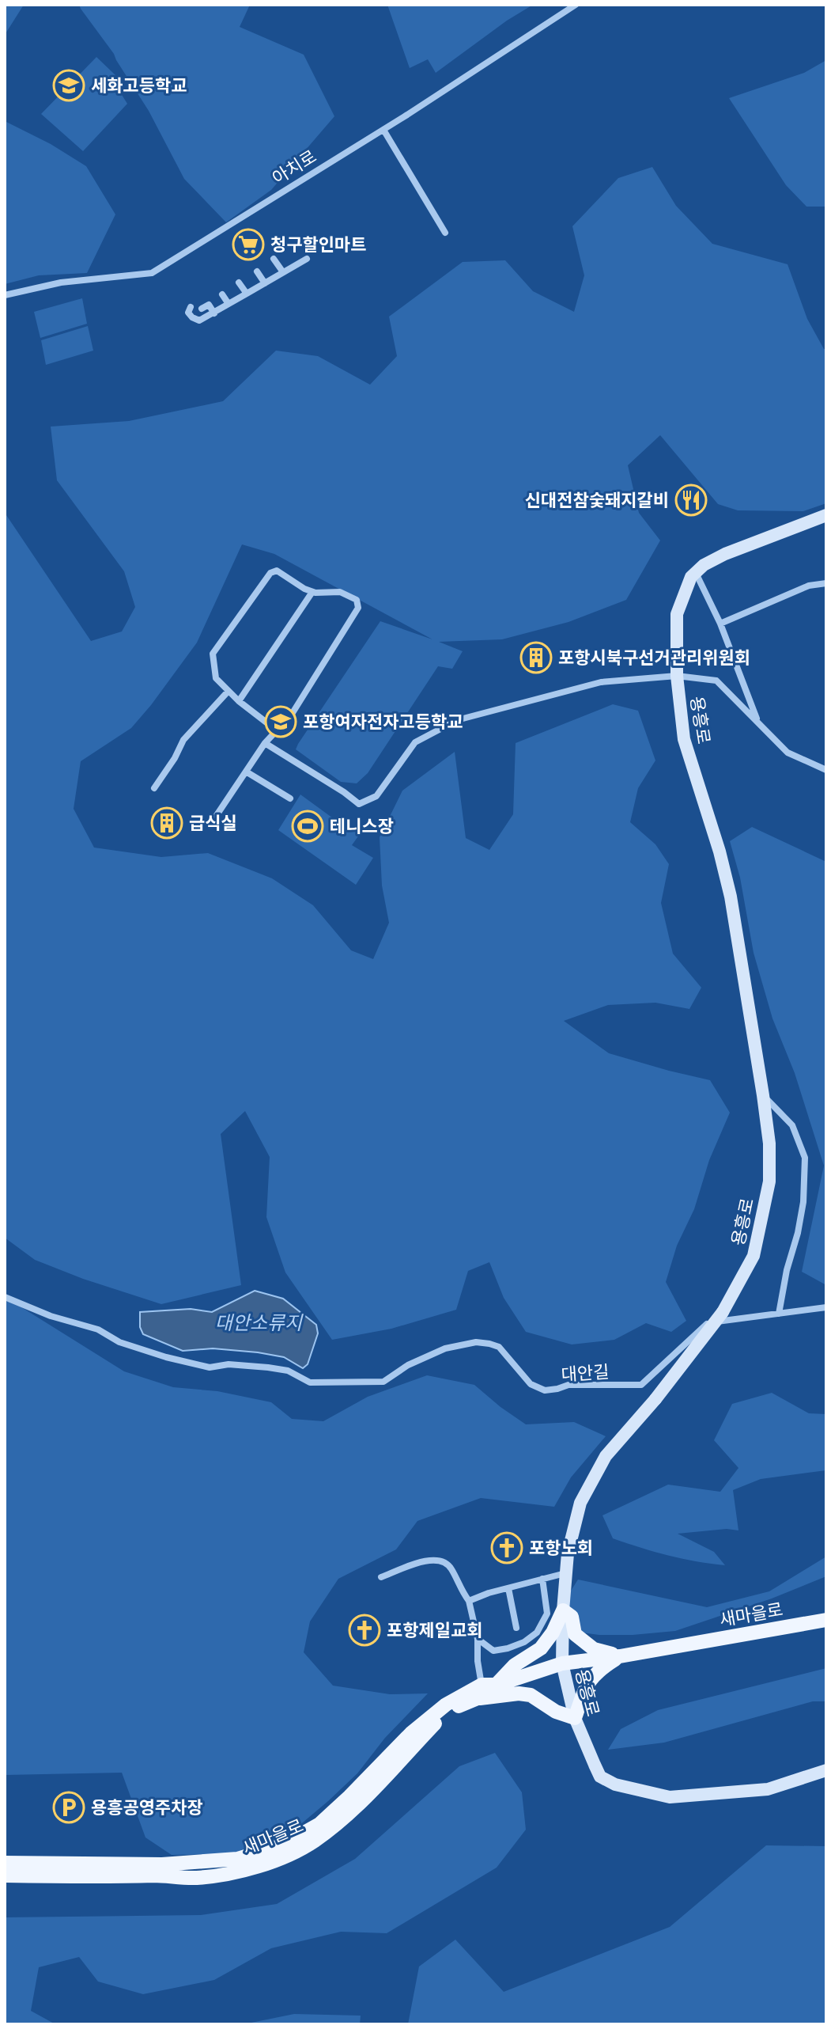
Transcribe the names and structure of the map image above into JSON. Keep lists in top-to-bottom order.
{
  "streets": {
    "main road": ["용흥로", "새마을로"],
    "street": ["아치로", "대안길"]
  },
  "crossings": [
    ["용흥로", "새마을로"]
  ],
  "water": ["대안소류지"],
  "places": {
    "school or university": ["세화고등학교", "포항여자전자고등학교"],
    "supermarket": ["청구할인마트"],
    "restaurant": ["신대전참숯돼지갈비"],
    "building": ["포항시북구선거관리위원회", "급식실"],
    "sports": ["테니스장"],
    "church": ["포항노회", "포항제일교회"],
    "parking": ["용흥공영주차장"]
  }
}
